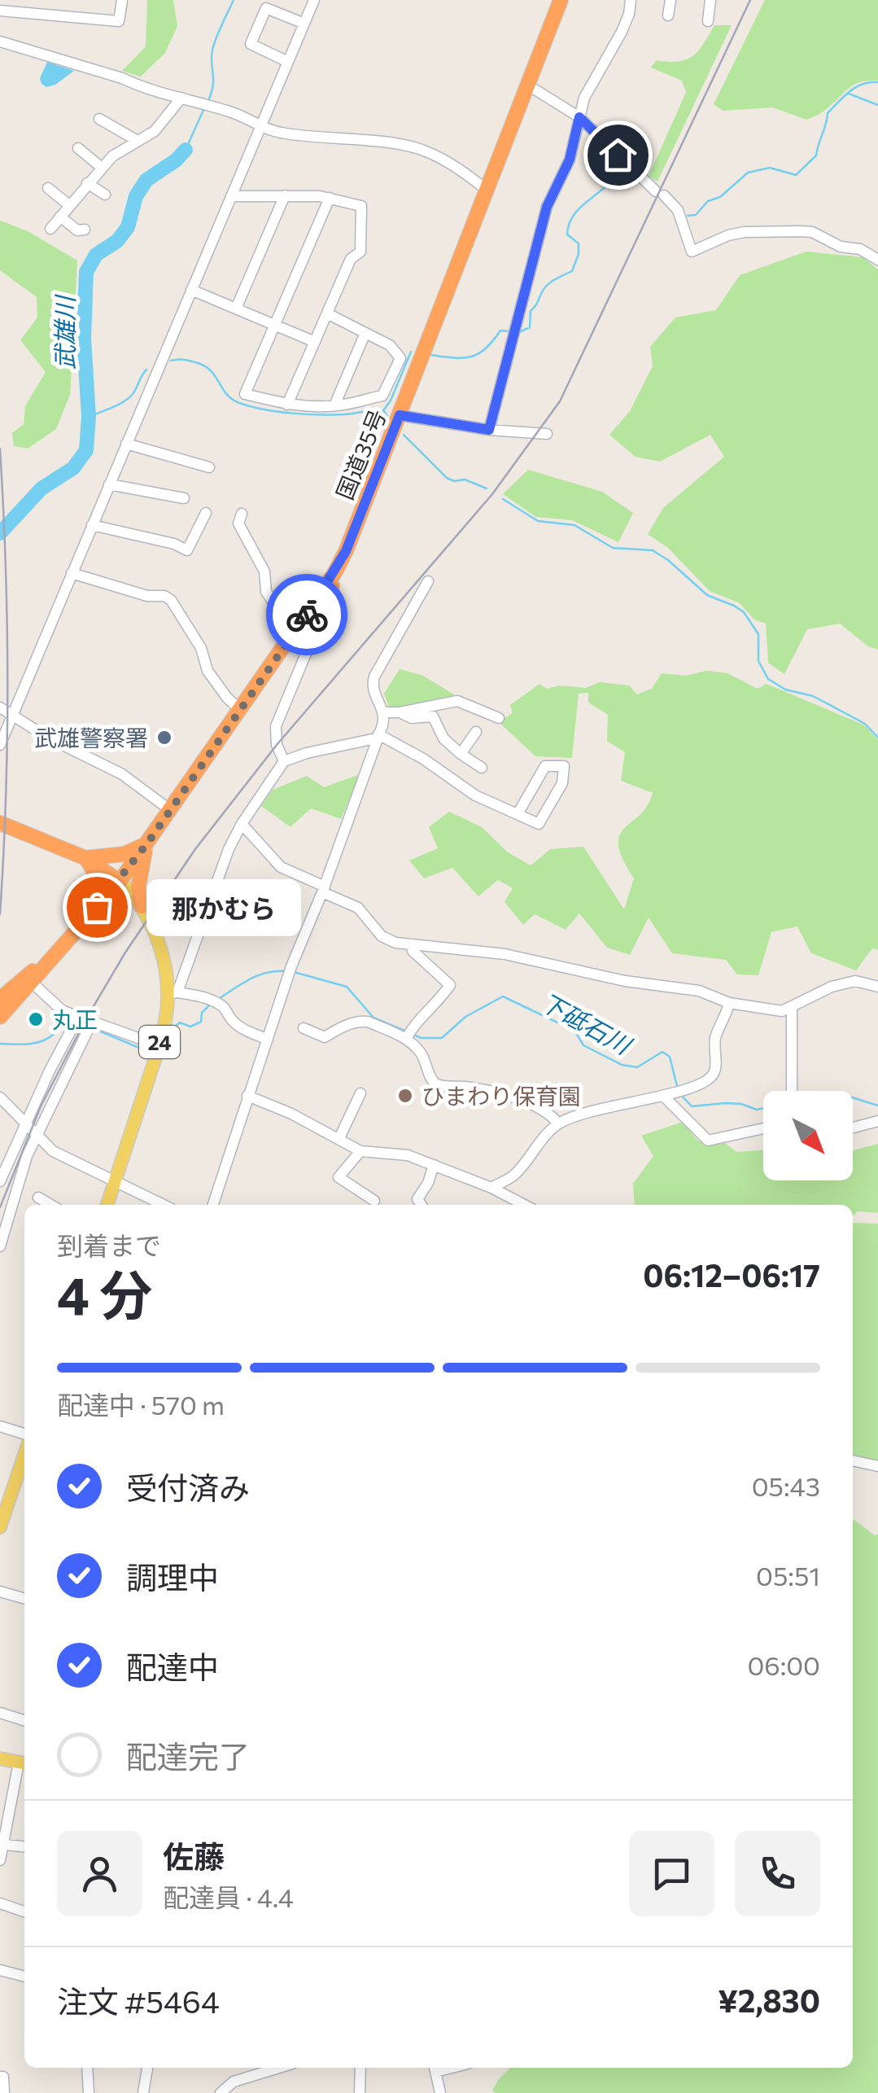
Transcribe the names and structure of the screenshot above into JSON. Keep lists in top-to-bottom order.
{
  "streets": {
    "highway": ["国道35号"],
    "main road": ["24"]
  },
  "crossings": [
    ["国道35号", "24"]
  ],
  "water": ["武雄川", "下砥石川"],
  "places": [
    "武雄警察署",
    "那かむら",
    "丸正",
    "ひまわり保育園"
  ],
  "north": "bottom right",
  "page": {
    "bubble": "那かむら",
    "heading": ["4 分", "到着まで", "06:12–06:17"],
    "panel": [
      "佐藤",
      "配達員 · 4.4",
      "注文 #5464",
      "¥2,830"
    ],
    "bar": "配達中 · 570 m",
    "list": [
      ["受付済み", "05:43"],
      ["調理中", "05:51"],
      ["配達中", "06:00"],
      "配達完了"
    ]
  }
}
